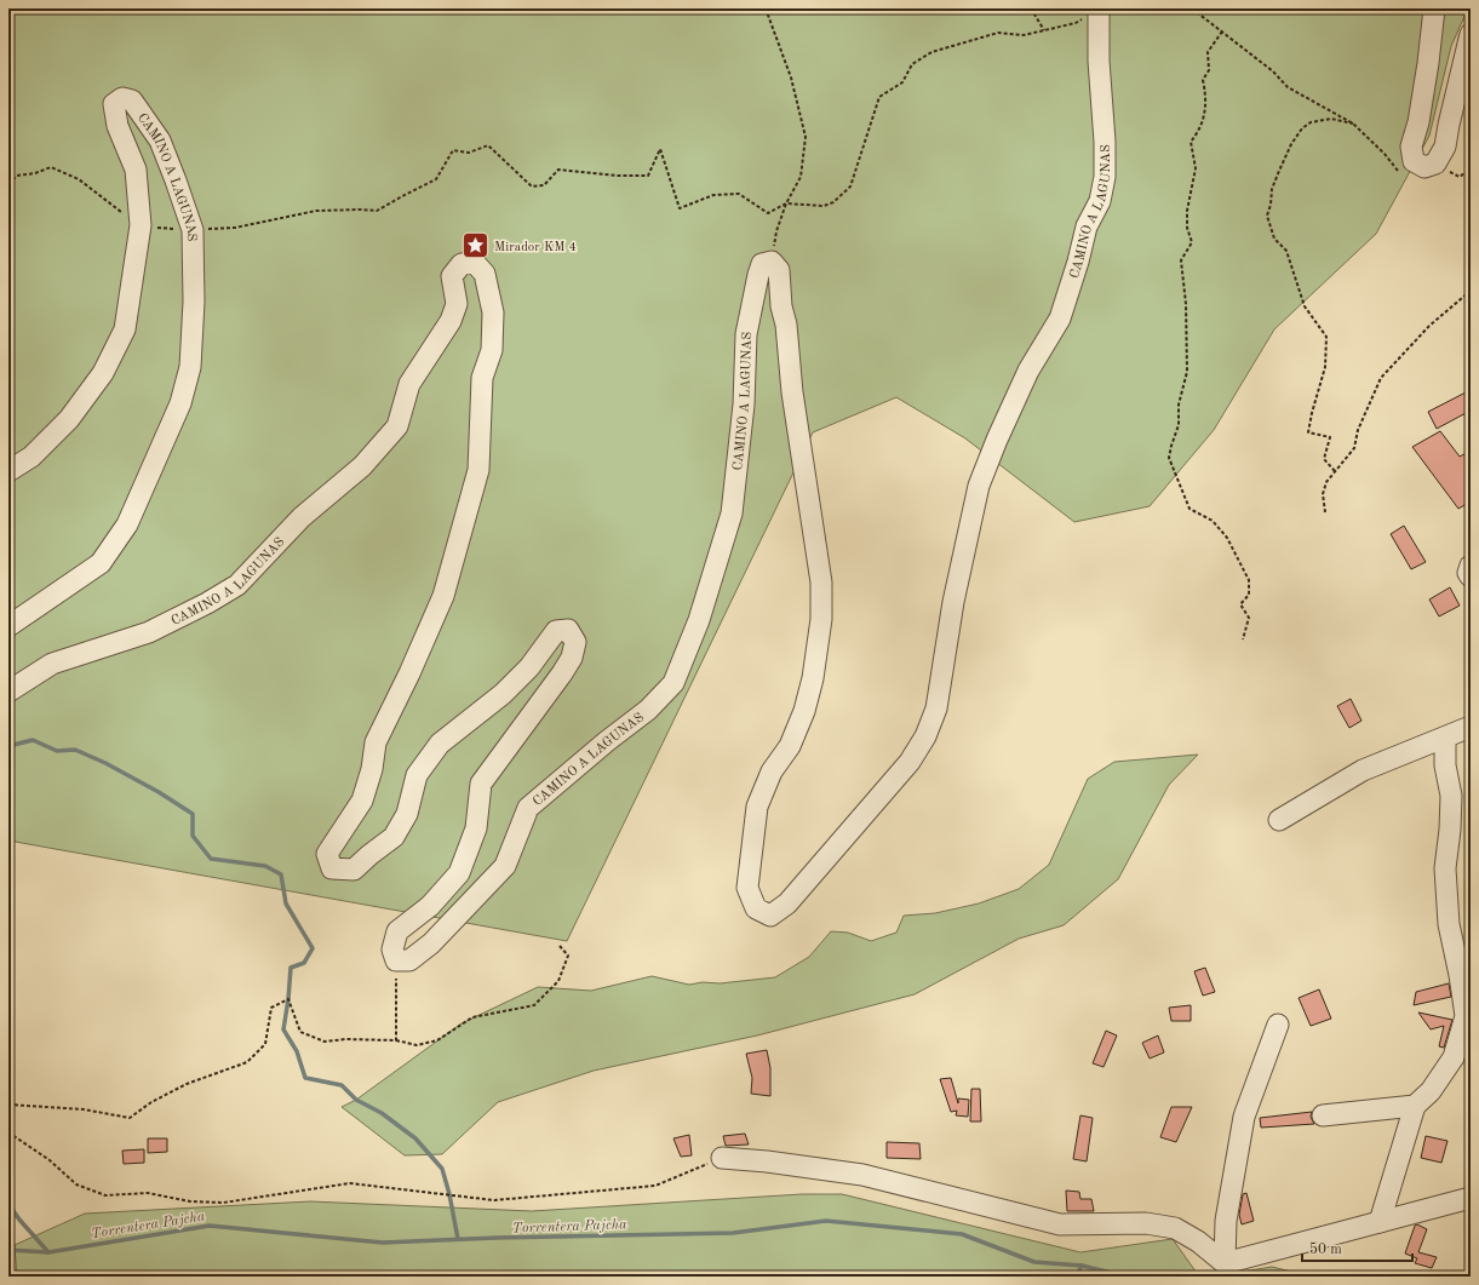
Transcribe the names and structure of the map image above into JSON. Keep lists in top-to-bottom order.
{
  "streets": {
    "street": ["CAMINO A LAGUNAS"]
  },
  "water": ["Torrentera Pajcha"],
  "places": {
    "place": ["Mirador KM 4"]
  },
  "scale_bar": "50 m"
}
